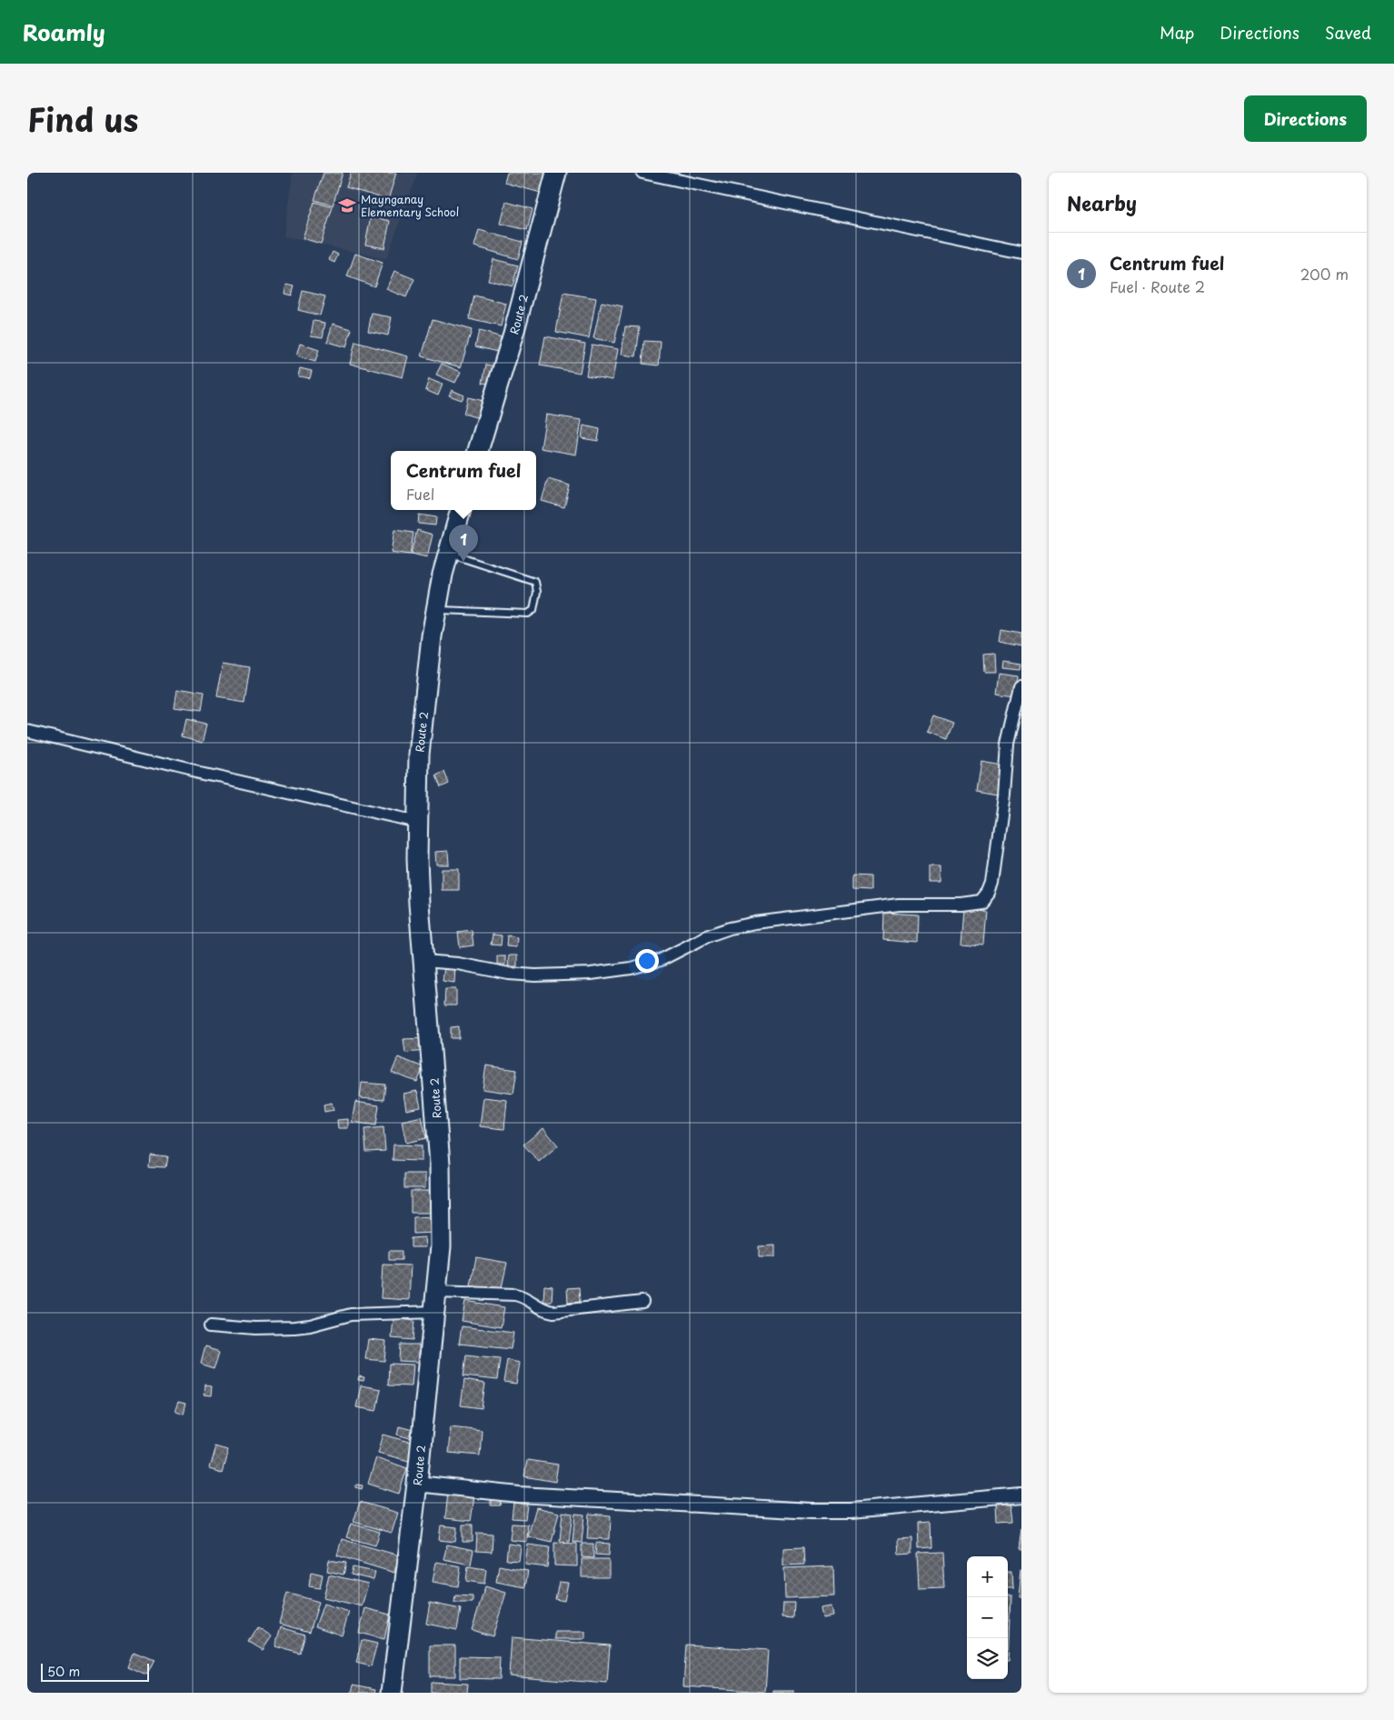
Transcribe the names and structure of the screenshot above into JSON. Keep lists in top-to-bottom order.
{
  "streets": {
    "highway": ["Route 2"]
  },
  "places": {
    "school or university": ["Maynganay Elementary School"]
  },
  "scale_bar": "50 m",
  "page": {
    "header": "Roamly",
    "nav": ["Map", "Directions", "Saved"],
    "title": "Find us",
    "buttons": "Directions",
    "heading": "Nearby",
    "list": [
      {
        "mark": "1",
        "name": "Centrum fuel",
        "note": "Fuel · Route 2",
        "value": "200 m"
      }
    ],
    "popup": ["Centrum fuel", "Fuel"],
    "pins": "1",
    "map_buttons": ["+", "−"],
    "scale": "50 m"
  }
}
